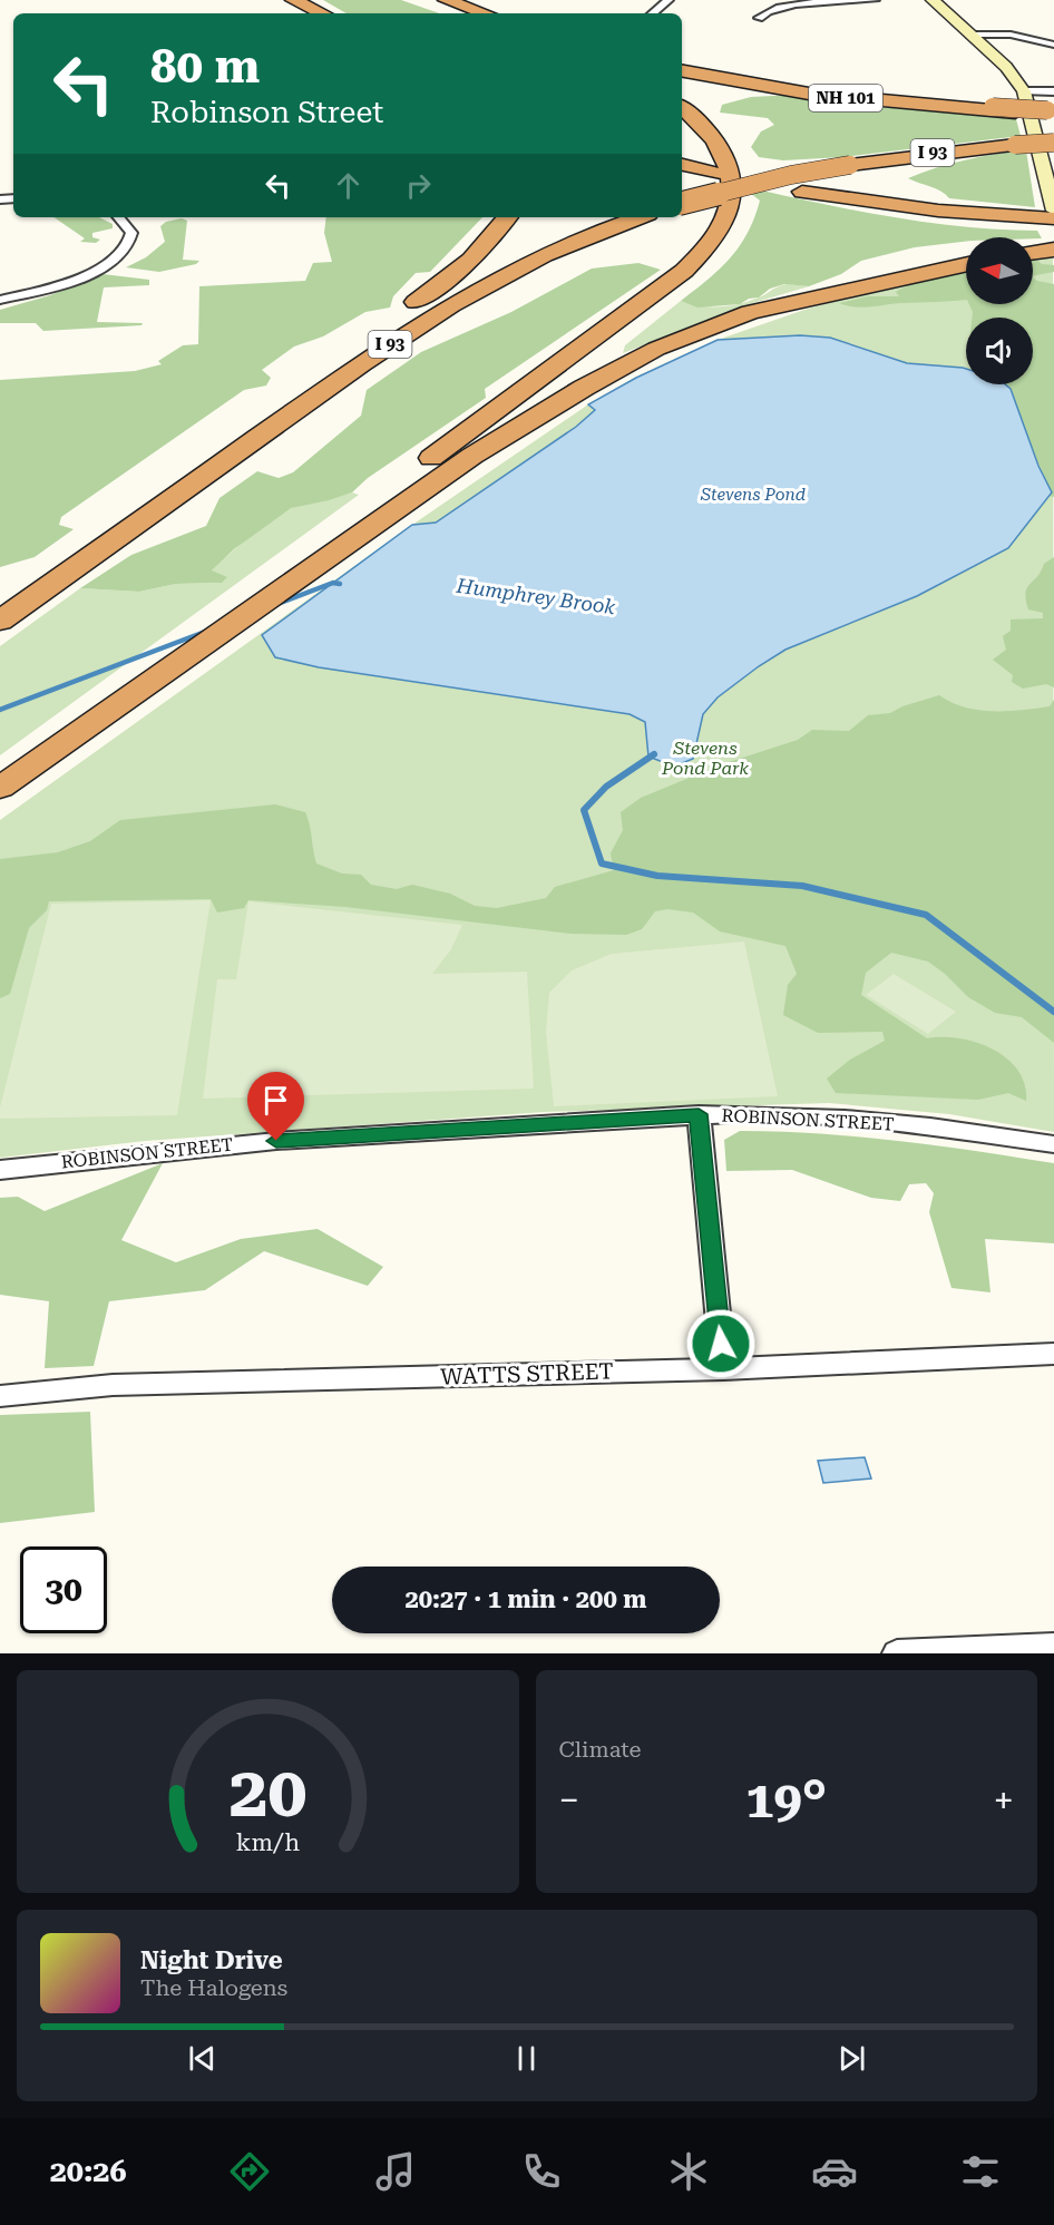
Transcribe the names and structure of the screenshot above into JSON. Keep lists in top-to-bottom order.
{
  "streets": {
    "highway": ["NH 101", "I 93"],
    "street": ["ROBINSON STREET", "WATTS STREET"]
  },
  "water": ["Stevens Pond", "Humphrey Brook"],
  "parks": ["Stevens Pond Park"],
  "north": "left",
  "page": {
    "turn": ["80 m", "Robinson Street"],
    "limit": "30",
    "trip": "20:27 · 1 min · 200 m",
    "tile": "Climate",
    "heat": ["−", "19°", "+"],
    "song": ["Night Drive", "The Halogens"],
    "tabs": "20:26",
    "gauge": ["20", "km/h"]
  }
}
